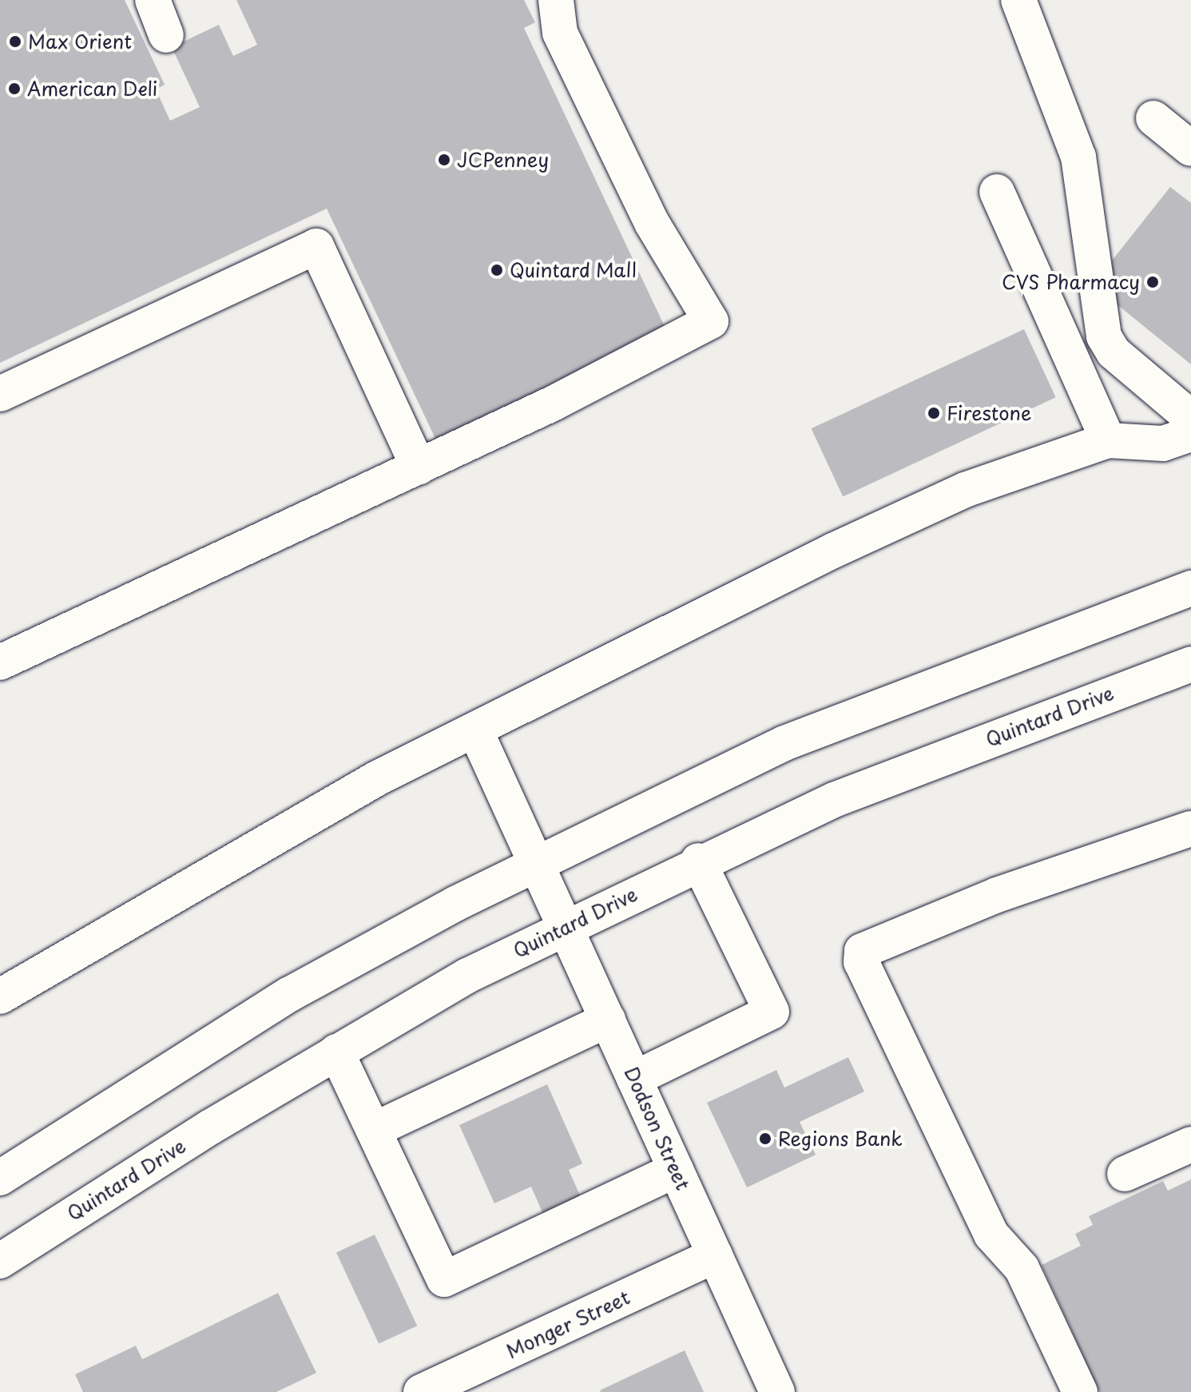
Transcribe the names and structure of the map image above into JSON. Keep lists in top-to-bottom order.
{
  "streets": {
    "main road": ["Quintard Drive", "Dodson Street", "Monger Street"]
  },
  "crossings": [
    ["Quintard Drive", "Dodson Street"],
    ["Dodson Street", "Monger Street"]
  ],
  "places": [
    "Max Orient",
    "American Deli",
    "JCPenney",
    "Quintard Mall",
    "CVS Pharmacy",
    "Firestone",
    "Regions Bank"
  ]
}
